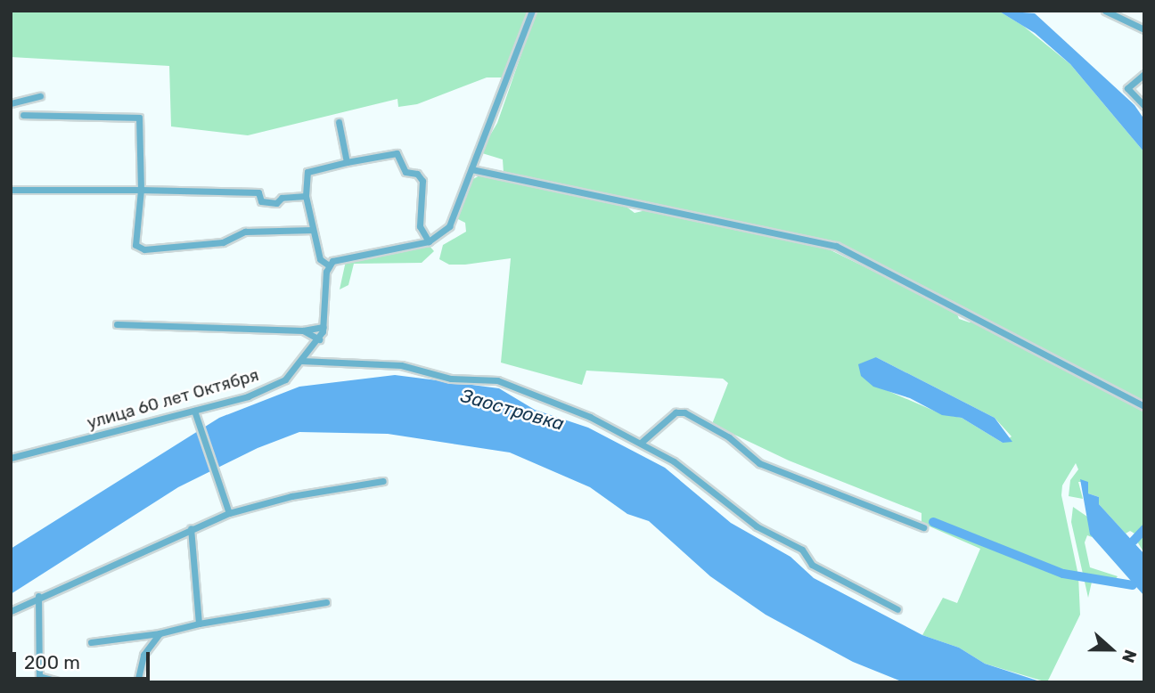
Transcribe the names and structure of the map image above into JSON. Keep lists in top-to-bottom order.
{
  "streets": {
    "street": ["улица 60 лет Октября"]
  },
  "water": ["Заостровка"],
  "scale_bar": "200 m",
  "north": "right"
}
